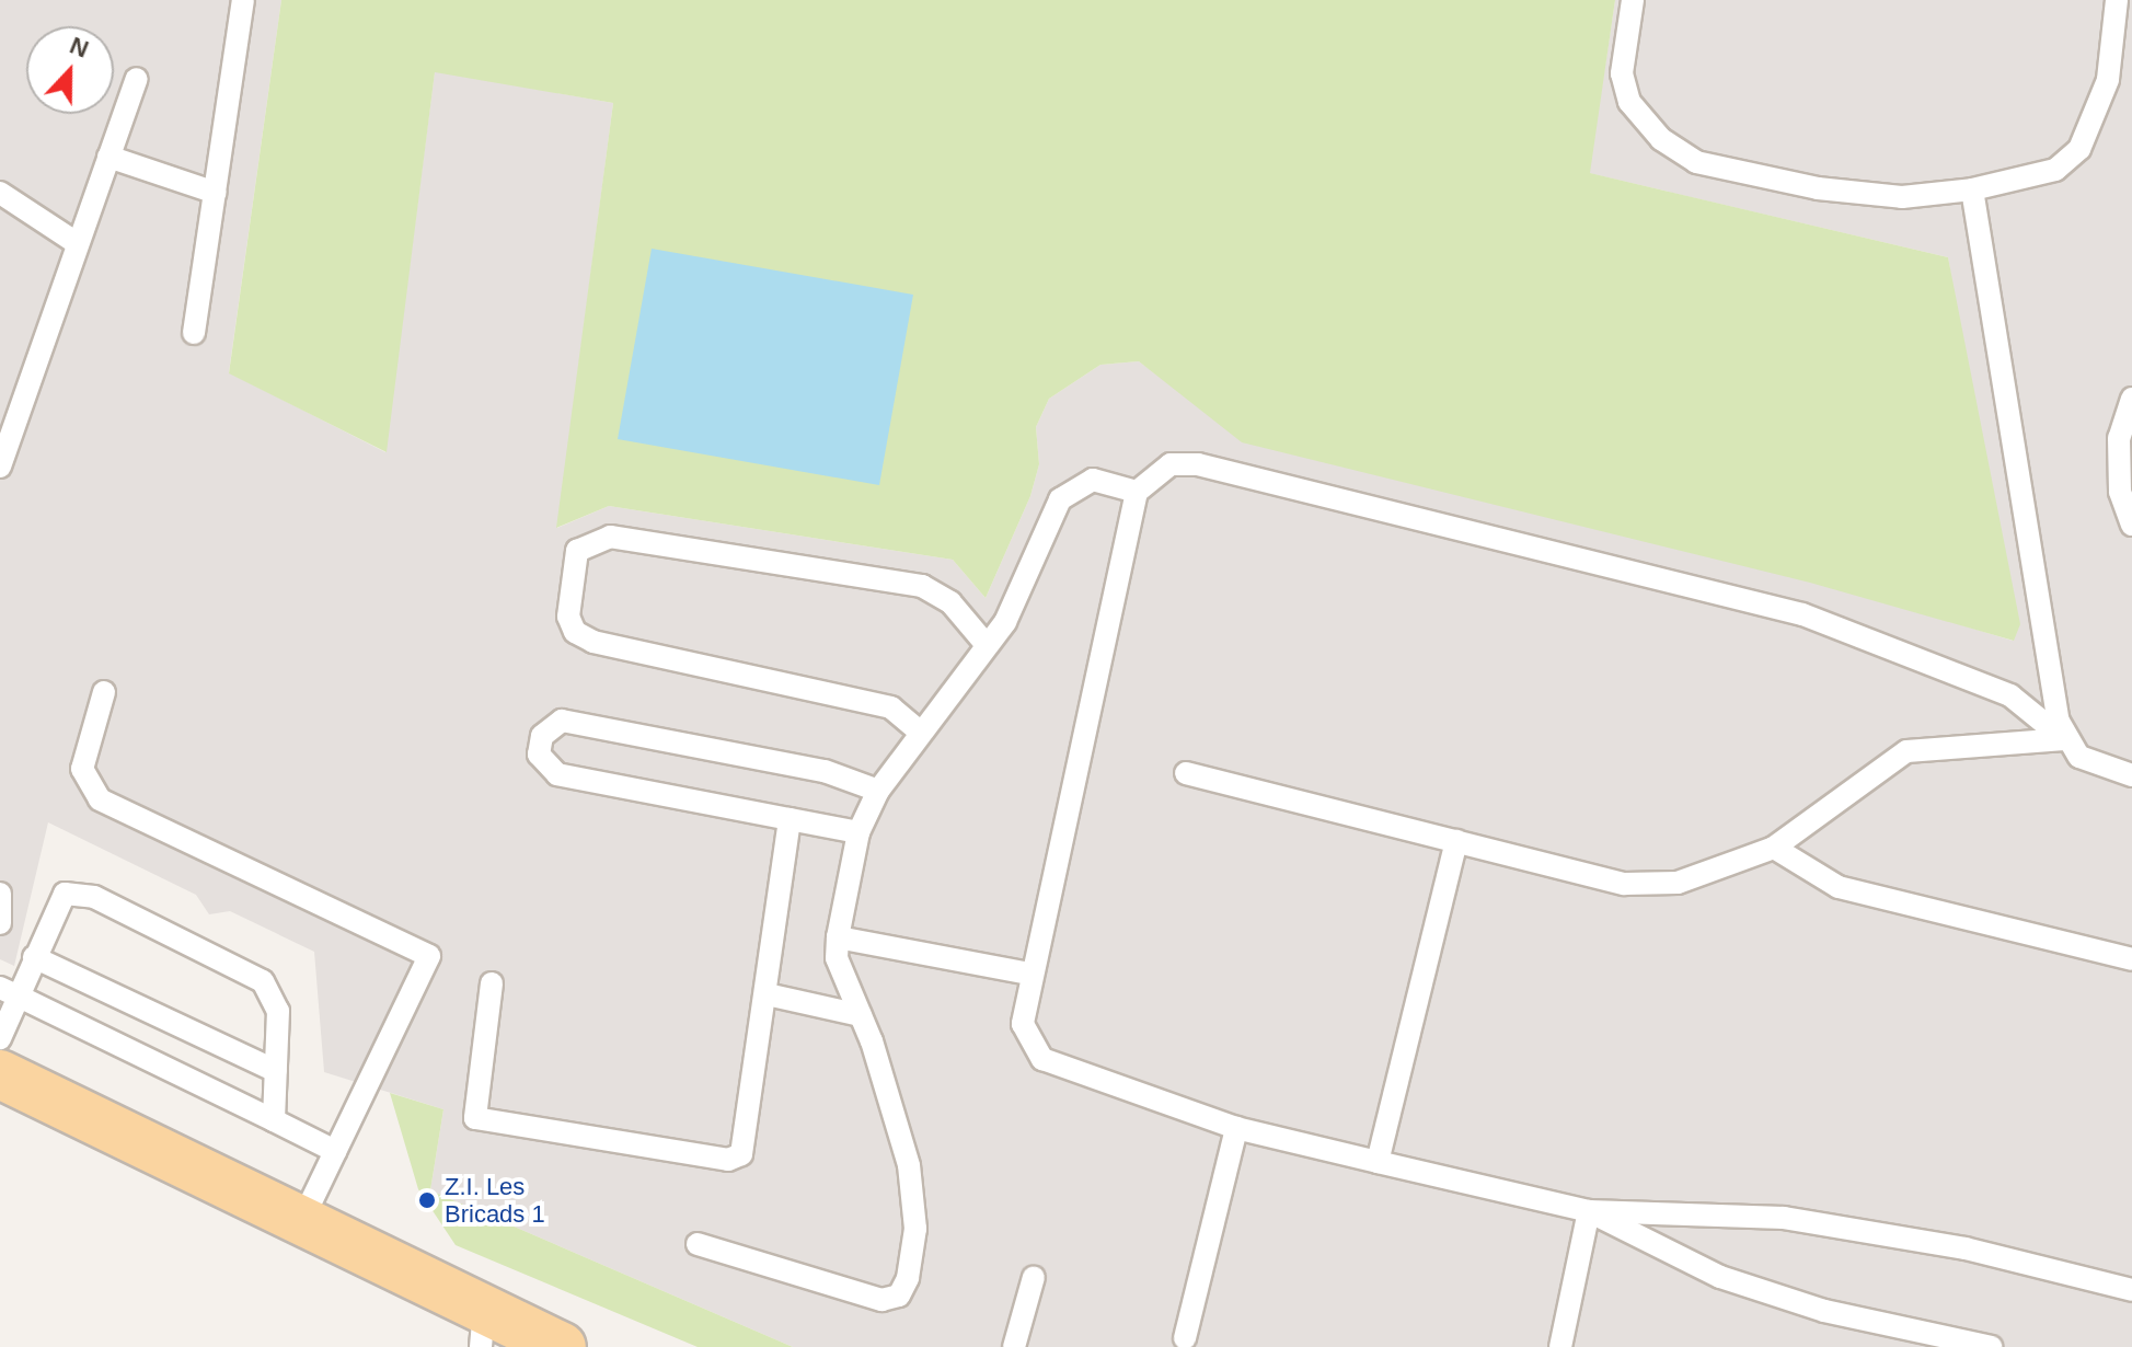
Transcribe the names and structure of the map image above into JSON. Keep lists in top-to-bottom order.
{
  "places": ["Z.I. Les Bricads 1"],
  "north": "top"
}
